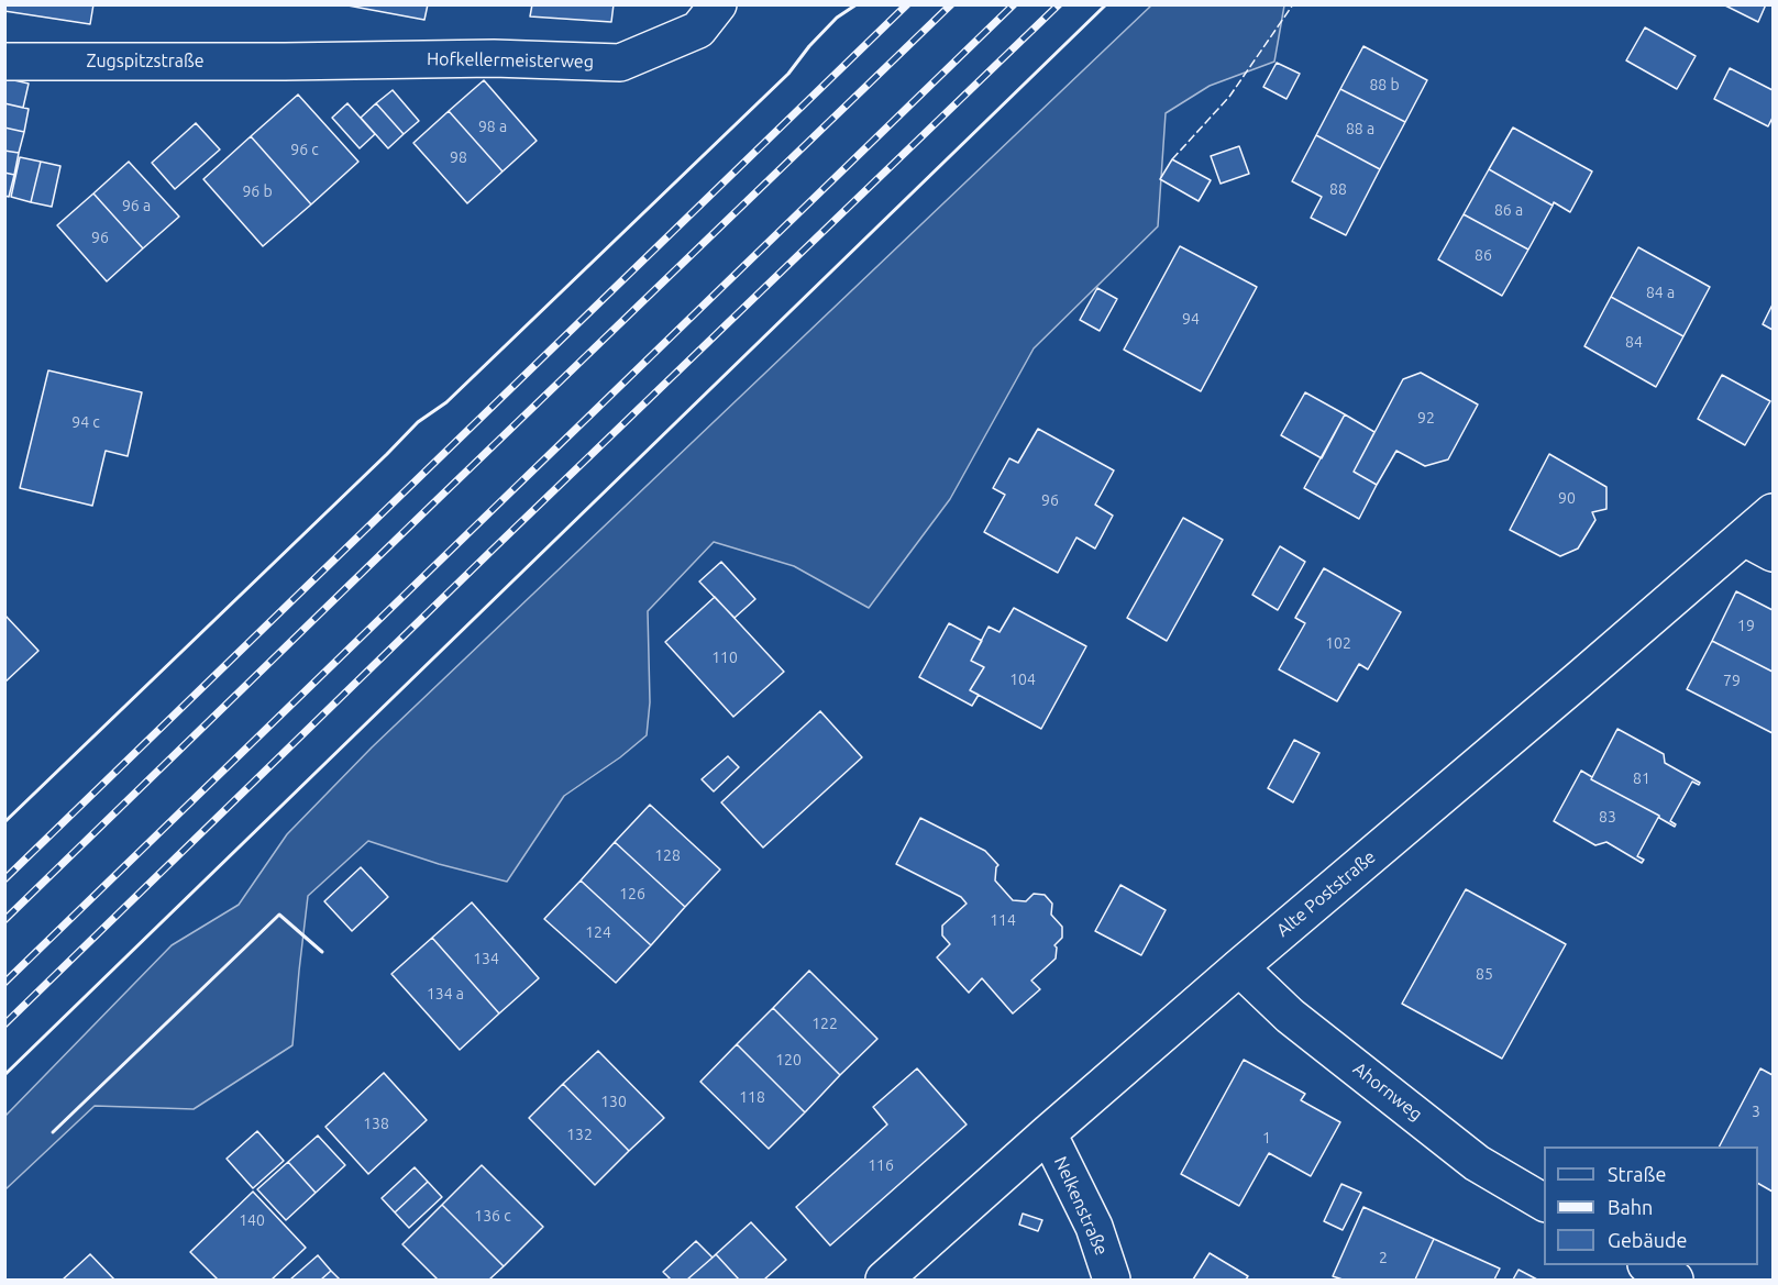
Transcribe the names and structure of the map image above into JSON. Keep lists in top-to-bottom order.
{
  "streets": {
    "street": [
      "Hofkellermeisterweg",
      "Zugspitzstraße",
      "Alte Poststraße",
      "Ahornweg",
      "Nelkenstraße"
    ]
  },
  "crossings": [
    ["Hofkellermeisterweg", "Zugspitzstraße"],
    ["Alte Poststraße", "Ahornweg"],
    ["Alte Poststraße", "Nelkenstraße"]
  ],
  "house_numbers": [
    "88 b",
    "98 a",
    "88 a",
    "96 c",
    "98",
    "88",
    "96 b",
    "96 a",
    "86 a",
    "96",
    "86",
    "84 a",
    "94",
    "84",
    "92",
    "94 c",
    "90",
    "96",
    "19",
    "102",
    "110",
    "104",
    "79",
    "81",
    "83",
    "128",
    "126",
    "114",
    "124",
    "134",
    "85",
    "134 a",
    "122",
    "120",
    "118",
    "130",
    "3",
    "138",
    "132",
    "1",
    "116",
    "136 c",
    "140",
    "2"
  ],
  "legend": ["Straße", "Bahn", "Gebäude"]
}
